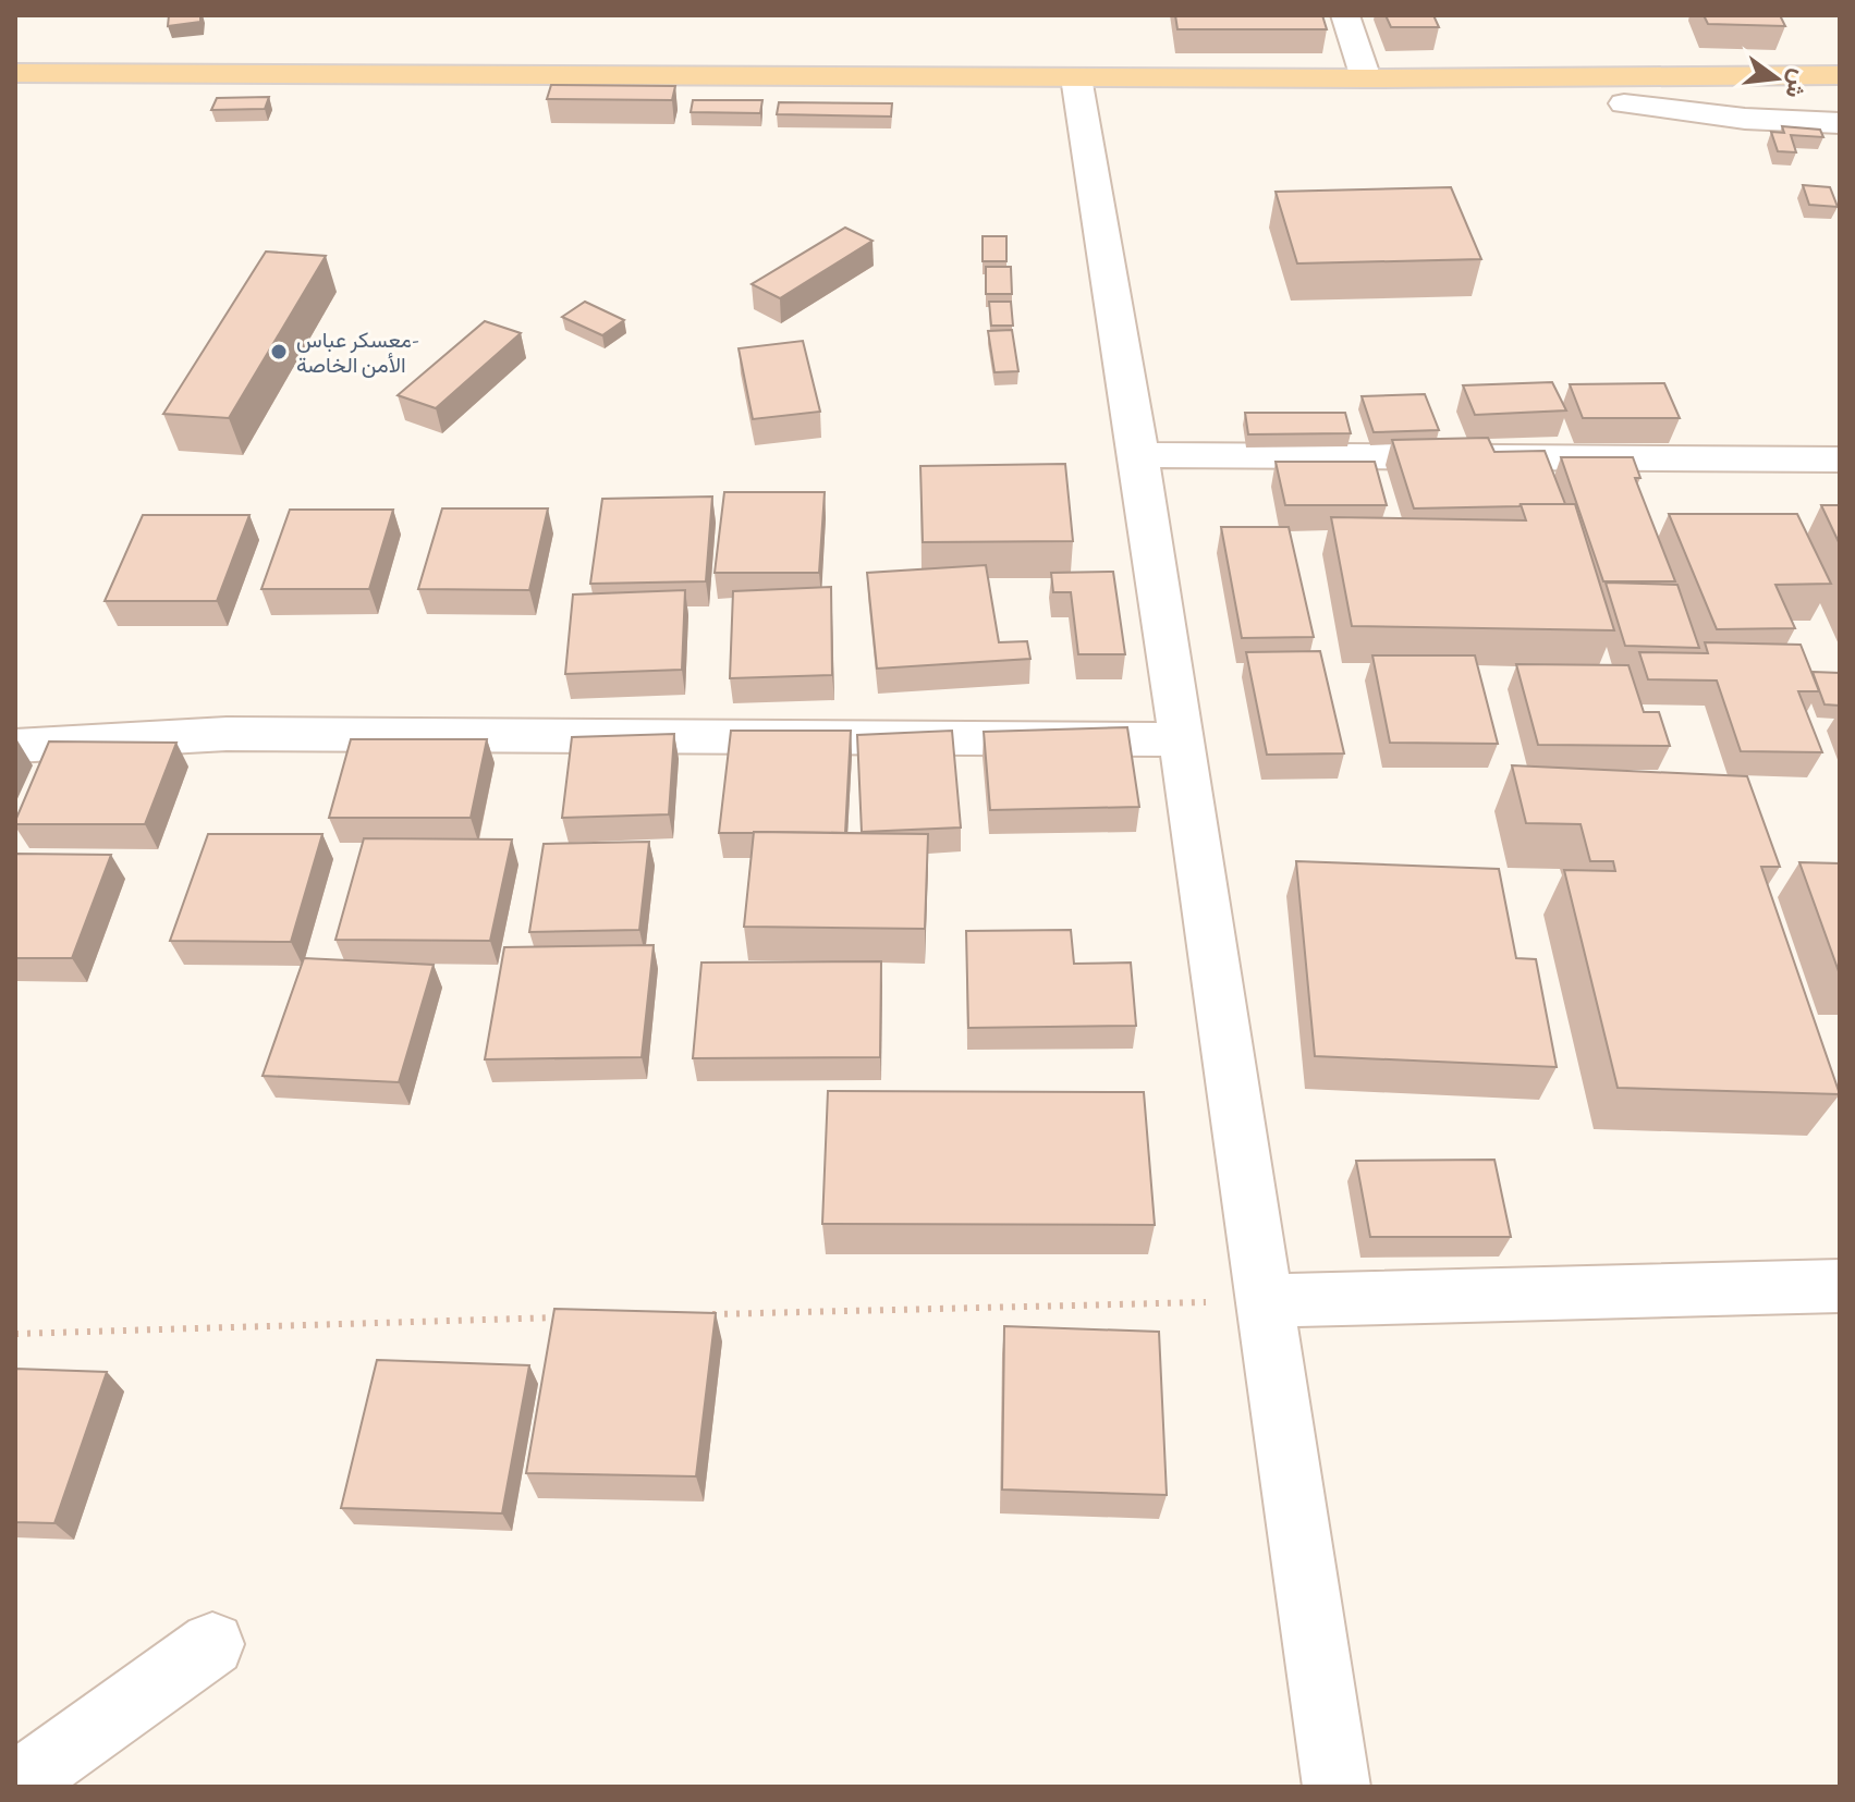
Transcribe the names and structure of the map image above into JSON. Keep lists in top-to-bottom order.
{
  "places": ["معسكر عباس- الأمن الخاصة"],
  "north": "right"
}
